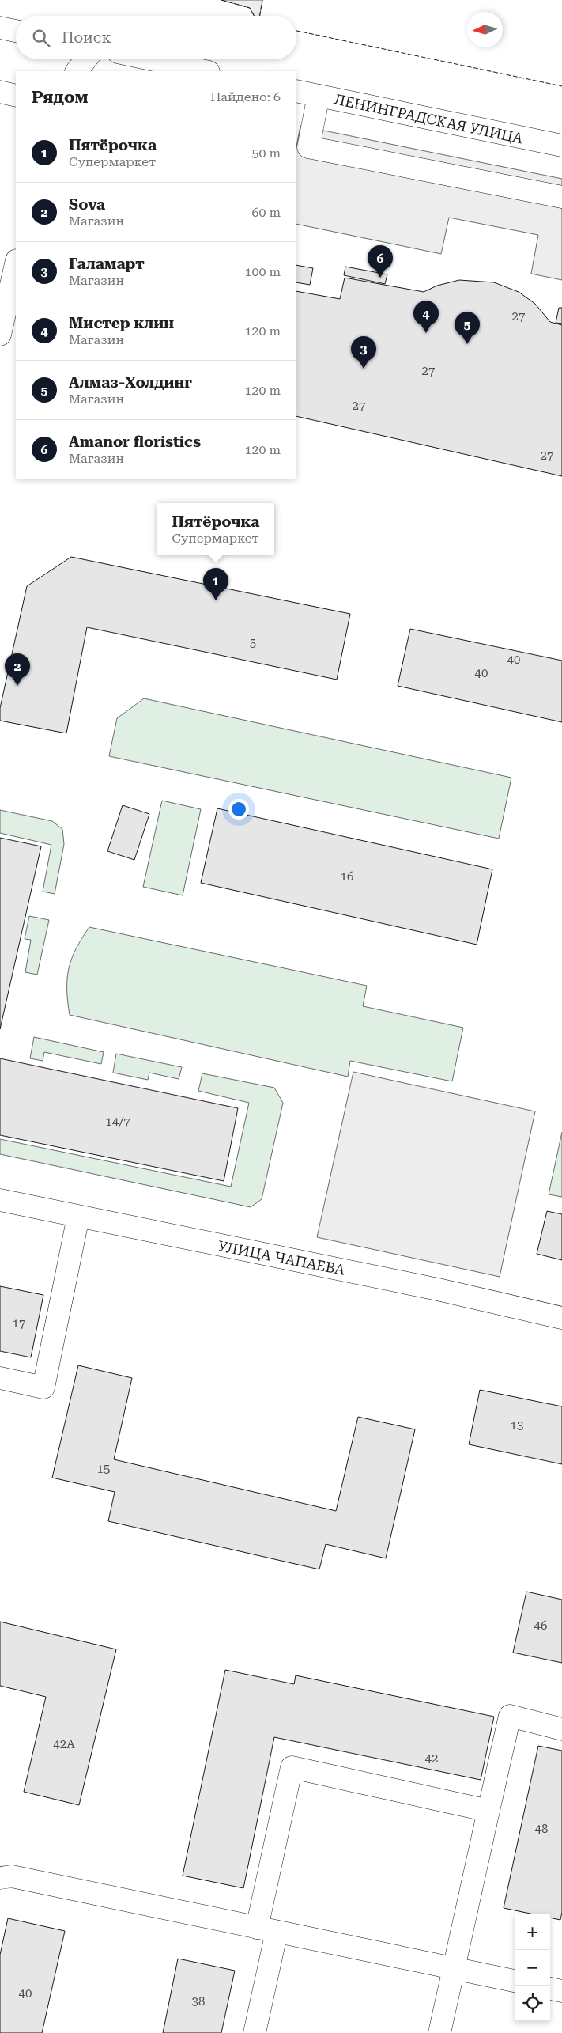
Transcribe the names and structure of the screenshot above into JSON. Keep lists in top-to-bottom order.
{
  "streets": {
    "street": ["ЛЕНИНГРАДСКАЯ УЛИЦА", "УЛИЦА ЧАПАЕВА"]
  },
  "house_numbers": [
    "27",
    "27",
    "27",
    "27",
    "5",
    "40",
    "40",
    "16",
    "14/7",
    "17",
    "13",
    "15",
    "46",
    "42А",
    "42",
    "48",
    "40",
    "38"
  ],
  "north": "left",
  "page": {
    "search": "Поиск",
    "heading": ["Рядом", "Найдено: 6"],
    "list": [
      {
        "mark": "1",
        "name": "Пятёрочка",
        "note": "Супермаркет",
        "value": "50 m"
      },
      {
        "mark": "2",
        "name": "Sova",
        "note": "Магазин",
        "value": "60 m"
      },
      {
        "mark": "3",
        "name": "Галамарт",
        "note": "Магазин",
        "value": "100 m"
      },
      {
        "mark": "4",
        "name": "Мистер клин",
        "note": "Магазин",
        "value": "120 m"
      },
      {
        "mark": "5",
        "name": "Алмаз-Холдинг",
        "note": "Магазин",
        "value": "120 m"
      },
      {
        "mark": "6",
        "name": "Amanor floristics",
        "note": "Магазин",
        "value": "120 m"
      }
    ],
    "pins": [
      "6",
      "4",
      "5",
      "3",
      "1",
      "2"
    ],
    "popup": ["Пятёрочка", "Супермаркет"],
    "map_buttons": ["+", "−"]
  }
}
